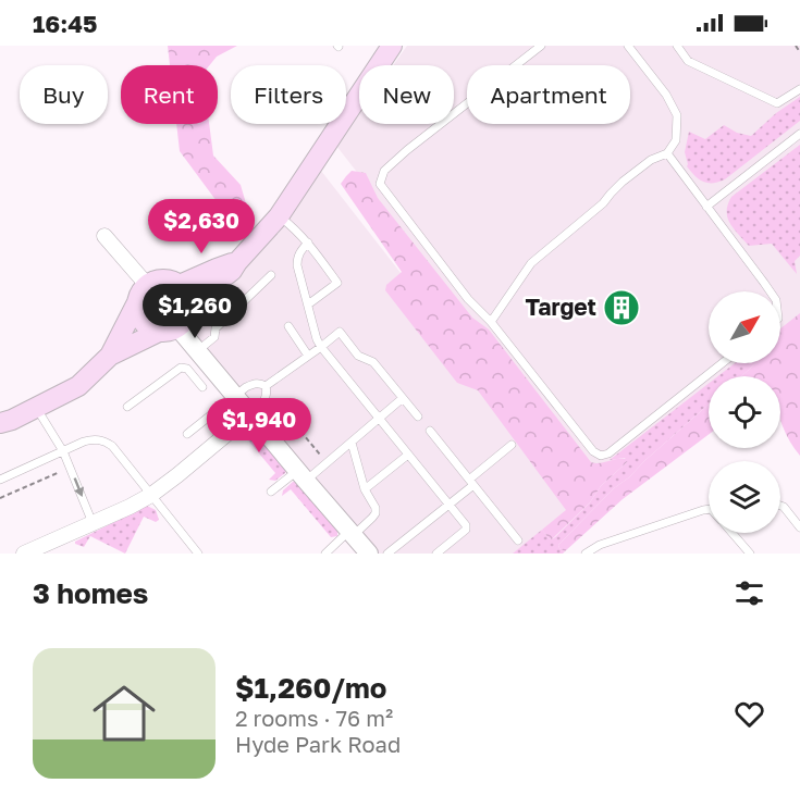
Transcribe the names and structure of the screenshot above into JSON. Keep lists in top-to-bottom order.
{
  "places": {
    "building": ["Target"]
  },
  "north": "top right",
  "page": {
    "status": "16:45",
    "chip": [
      "Buy",
      "Rent",
      "Filters",
      "New",
      "Apartment"
    ],
    "price": ["$2,630", "$1,260", "$1,940"],
    "heading": "3 homes",
    "list": [
      {
        "name": "$1,260/mo",
        "note": "2 rooms · 76 m² · Hyde Park Road"
      }
    ]
  }
}
